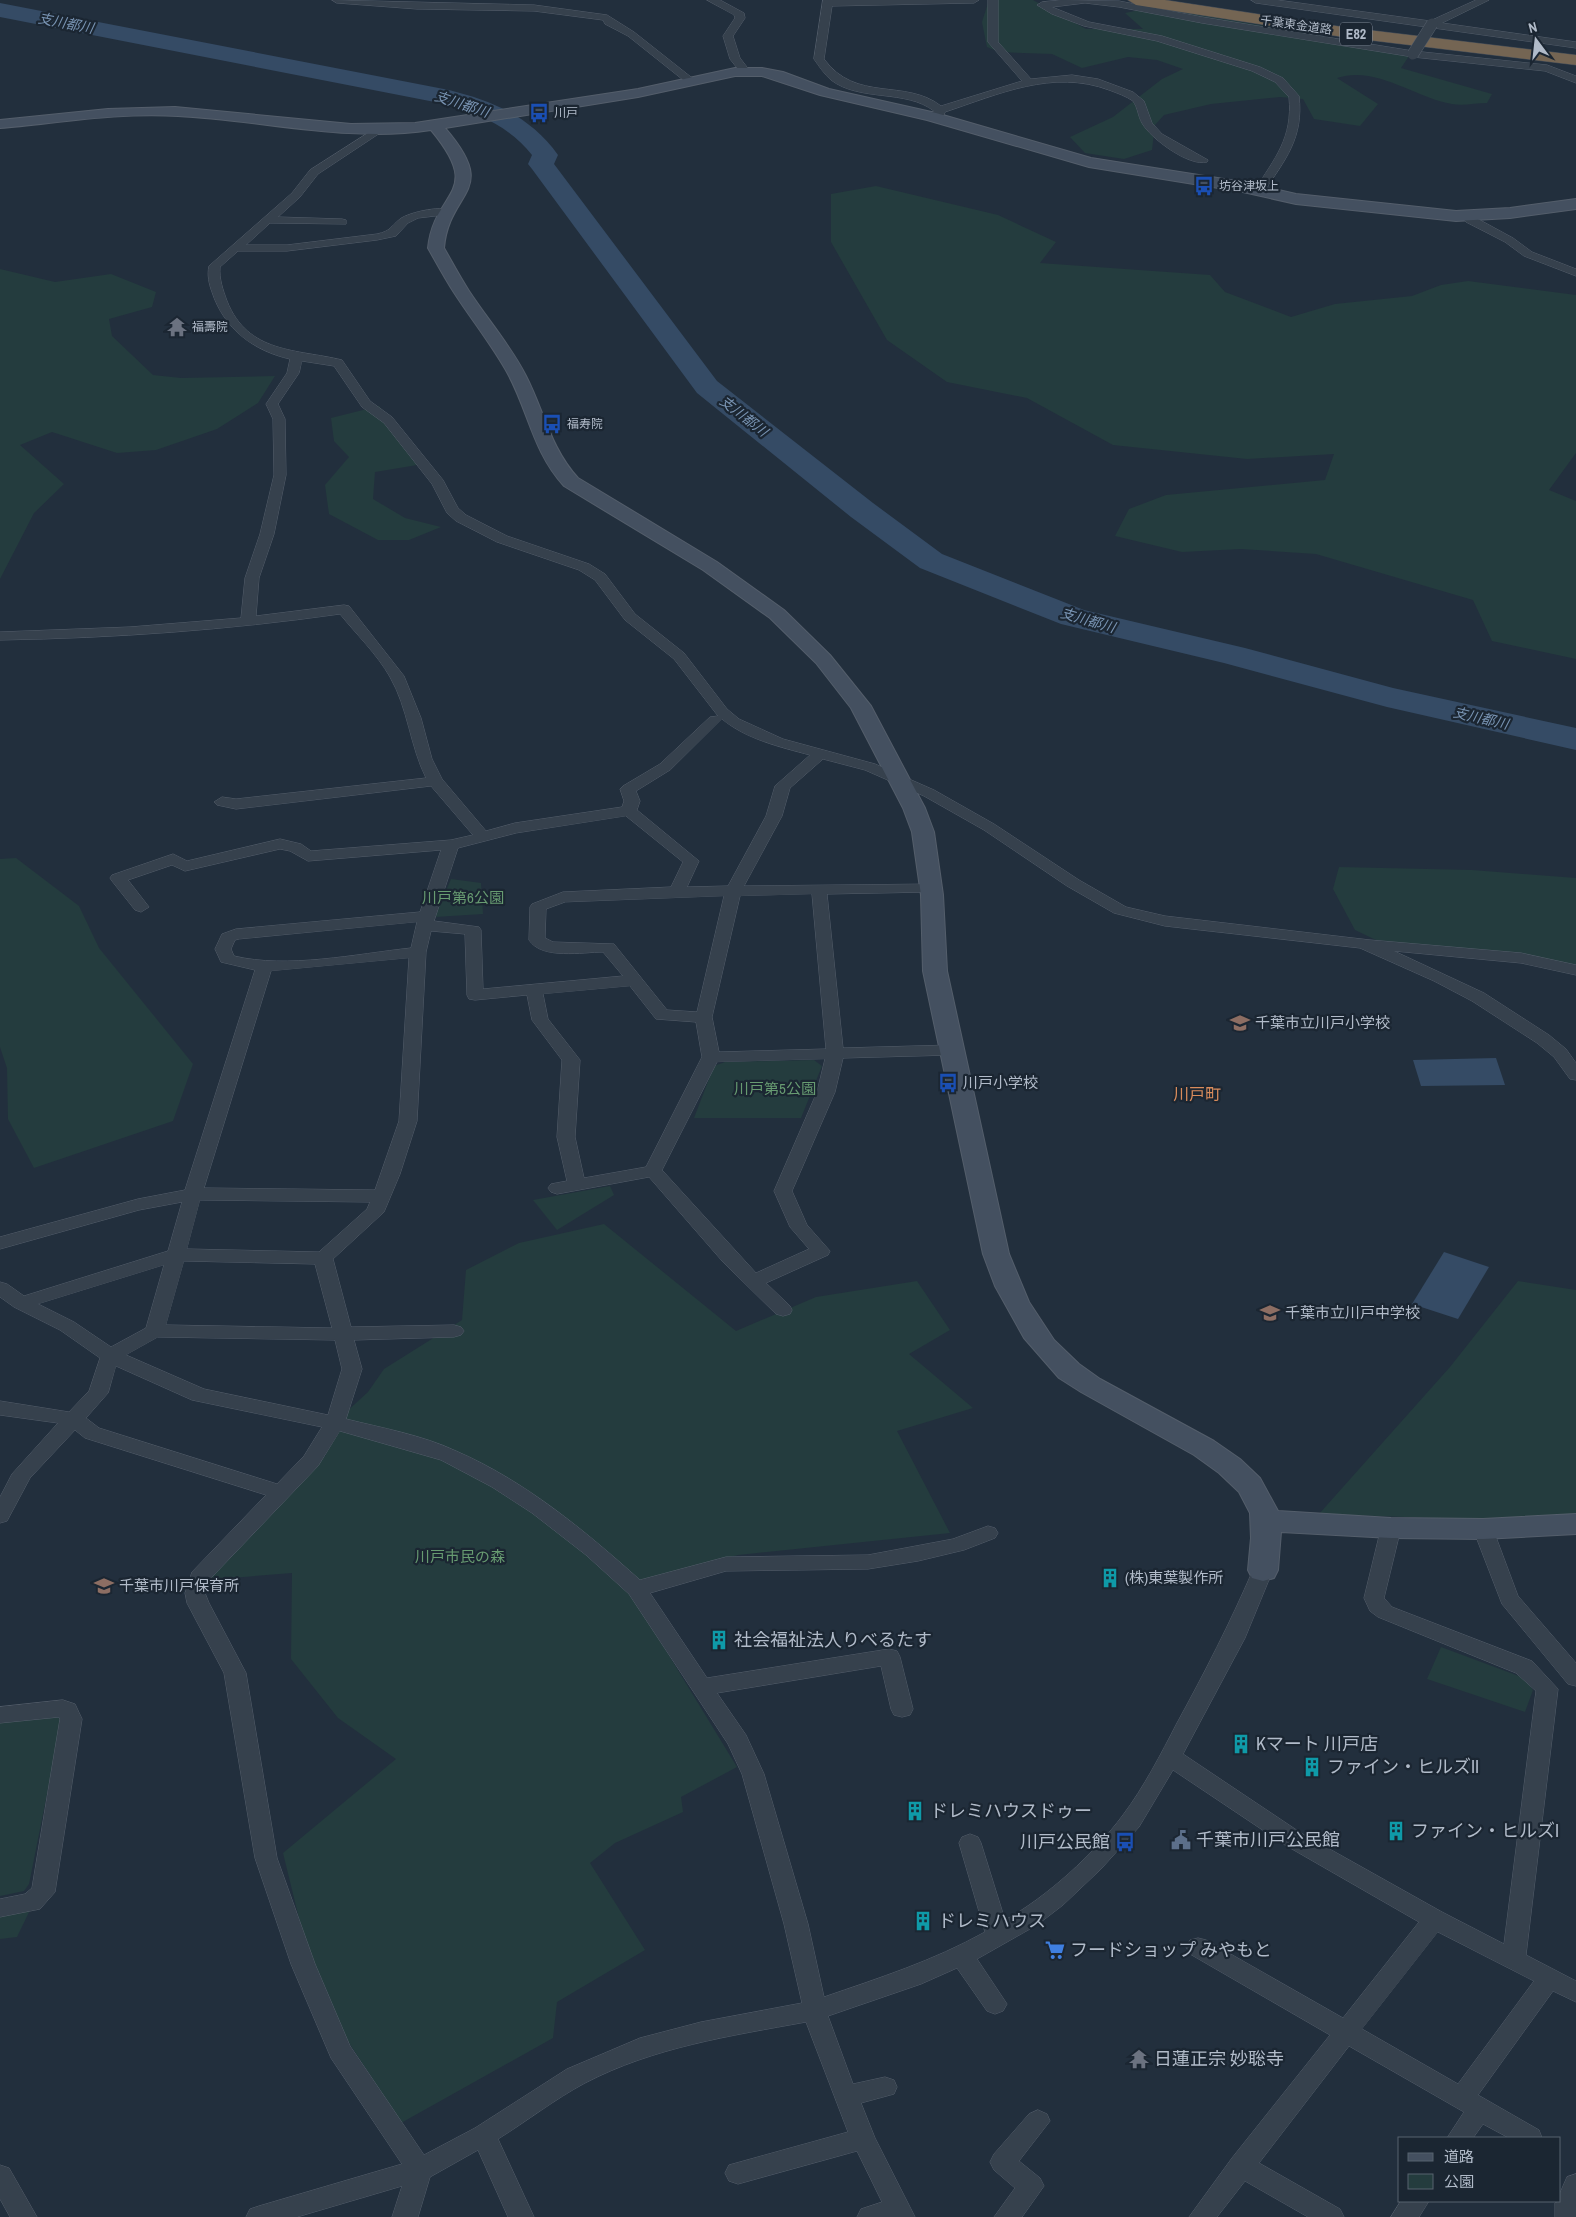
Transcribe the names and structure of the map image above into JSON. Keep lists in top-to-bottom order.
{
  "streets": {
    "highway": ["千葉東金道路", "E82"]
  },
  "districts": ["川戸町"],
  "water": ["支川都川"],
  "parks": ["川戸第6公園", "川戸第5公園", "川戸市民の森"],
  "places": {
    "bus stop": [
      "川戸",
      "坊谷津坂上",
      "福寿院",
      "川戸小学校",
      "川戸公民館"
    ],
    "temple": ["福壽院", "日蓮正宗 妙聡寺"],
    "school or university": ["千葉市立川戸小学校", "千葉市立川戸中学校", "千葉市川戸保育所"],
    "building": [
      "(株)東葉製作所",
      "社会福祉法人りべるたす",
      "Kマート 川戸店",
      "ファイン・ヒルズII",
      "ドレミハウスドゥー",
      "ファイン・ヒルズI",
      "ドレミハウス"
    ],
    "public building": ["千葉市川戸公民館"],
    "supermarket": ["フードショップ みやもと"]
  },
  "legend": ["道路", "公園"],
  "north": "top"
}
